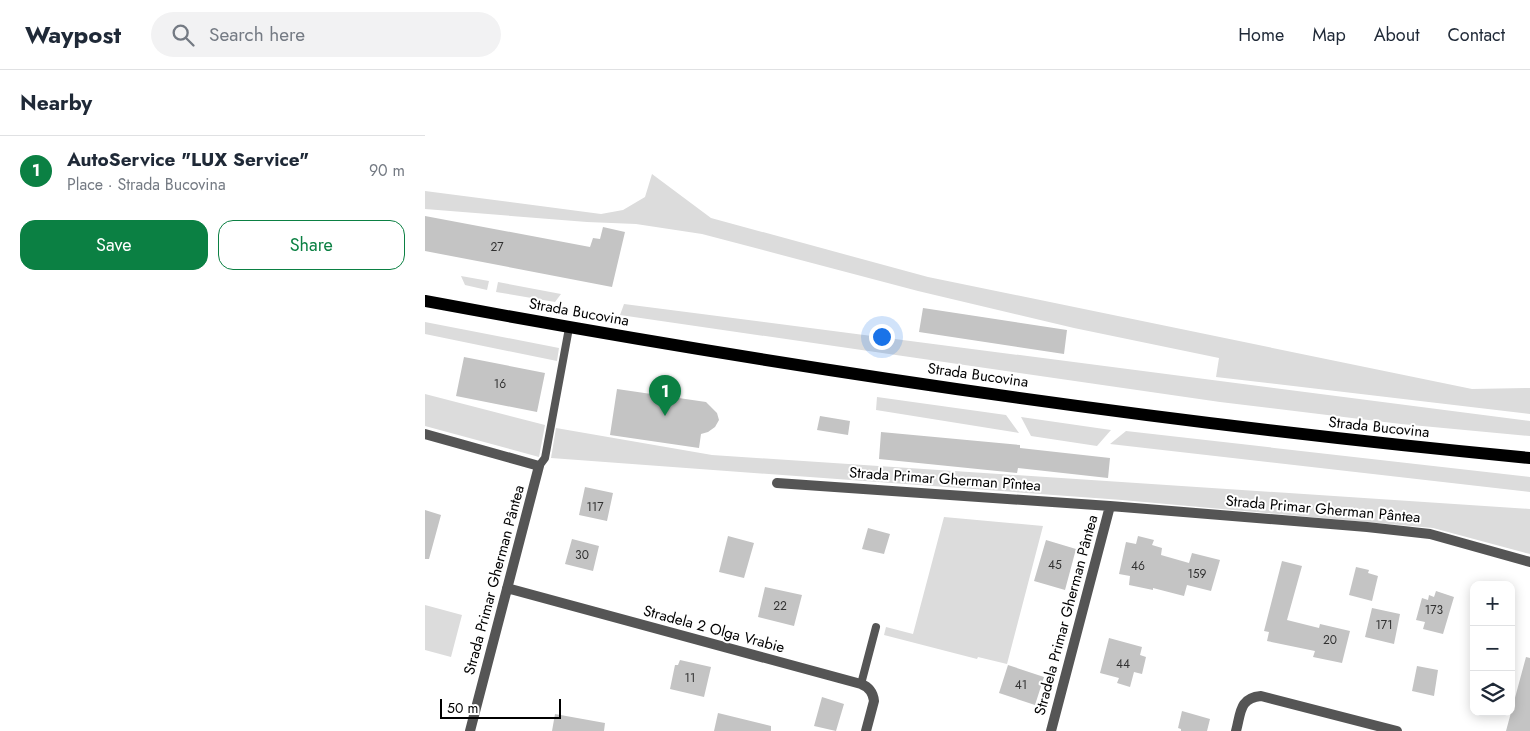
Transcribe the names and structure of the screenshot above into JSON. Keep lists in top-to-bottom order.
{
  "streets": {
    "main road": ["Strada Bucovina"],
    "street": [
      "Strada Primar Gherman Pîntea",
      "Strada Primar Gherman Pântea",
      "Stradela Primar Gherman Pântea",
      "Stradela 2 Olga Vrabie"
    ]
  },
  "crossings": [
    ["Strada Primar Gherman Pîntea", "Strada Primar Gherman Pântea"],
    ["Strada Primar Gherman Pîntea", "Stradela Primar Gherman Pântea"],
    ["Strada Primar Gherman Pântea", "Stradela Primar Gherman Pântea"],
    ["Strada Primar Gherman Pântea", "Stradela 2 Olga Vrabie"]
  ],
  "house_numbers": [
    "27",
    "16",
    "117",
    "30",
    "45",
    "46",
    "159",
    "22",
    "173",
    "171",
    "20",
    "44",
    "11",
    "41"
  ],
  "scale_bar": "50 m",
  "page": {
    "header": "Waypost",
    "search": "Search here",
    "nav": [
      "Home",
      "Map",
      "About",
      "Contact"
    ],
    "heading": "Nearby",
    "list": [
      {
        "mark": "1",
        "name": "AutoService \"LUX Service\"",
        "note": "Place · Strada Bucovina",
        "value": "90 m"
      }
    ],
    "buttons": ["Save", "Share"],
    "pins": "1",
    "map_buttons": ["+", "−"],
    "scale": "50 m"
  }
}
